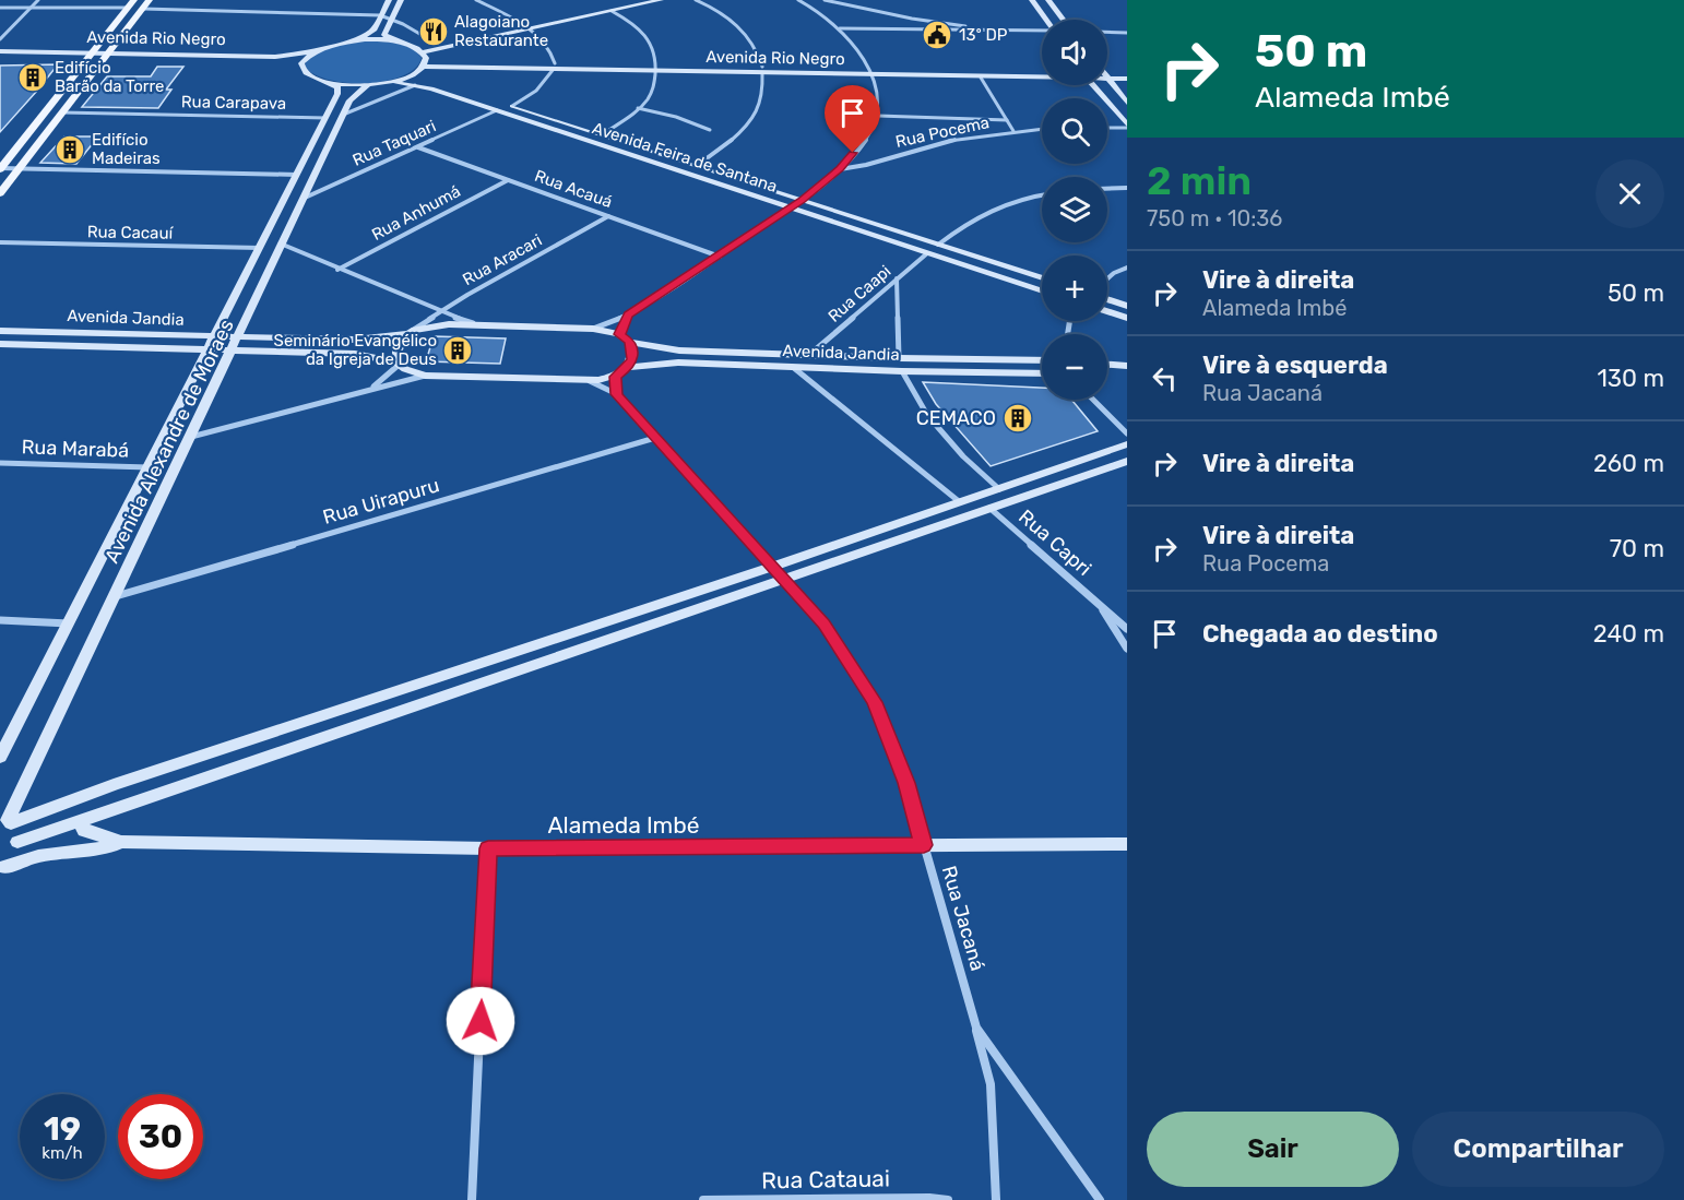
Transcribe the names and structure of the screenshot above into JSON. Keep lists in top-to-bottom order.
{
  "streets": {
    "main road": [
      "Avenida Rio Negro",
      "Avenida Feira de Santana",
      "Avenida Jandia",
      "Avenida Alexandre de Moraes",
      "Alameda Imbé"
    ],
    "street": [
      "Rua Carapava",
      "Rua Pocema",
      "Rua Taquari",
      "Rua Acauá",
      "Rua Anhumá",
      "Rua Cacauí",
      "Rua Aracari",
      "Rua Caapi",
      "Rua Marabá",
      "Rua Uirapuru",
      "Rua Capri",
      "Rua Jacaná",
      "Rua Catauai"
    ]
  },
  "crossings": [
    ["Avenida Rio Negro", "Rua Pocema"],
    ["Avenida Rio Negro", "Avenida Feira de Santana"],
    ["Avenida Rio Negro", "Avenida Alexandre de Moraes"],
    ["Rua Carapava", "Avenida Alexandre de Moraes"],
    ["Rua Pocema", "Avenida Feira de Santana"],
    ["Rua Pocema", "Rua Acauá"],
    ["Rua Pocema", "Avenida Jandia"],
    ["Rua Taquari", "Avenida Feira de Santana"],
    ["Rua Taquari", "Rua Acauá"],
    ["Rua Taquari", "Avenida Alexandre de Moraes"],
    ["Avenida Feira de Santana", "Rua Caapi"],
    ["Avenida Feira de Santana", "Avenida Alexandre de Moraes"],
    ["Rua Acauá", "Rua Anhumá"],
    ["Rua Acauá", "Rua Aracari"],
    ["Rua Cacauí", "Avenida Alexandre de Moraes"],
    ["Rua Aracari", "Avenida Jandia"],
    ["Rua Caapi", "Avenida Jandia"],
    ["Avenida Jandia", "Avenida Alexandre de Moraes"],
    ["Avenida Jandia", "Rua Jacaná"],
    ["Avenida Alexandre de Moraes", "Rua Marabá"],
    ["Avenida Alexandre de Moraes", "Rua Uirapuru"],
    ["Rua Uirapuru", "Rua Jacaná"],
    ["Alameda Imbé", "Rua Jacaná"]
  ],
  "places": {
    "restaurant": ["Alagoiano Restaurante"],
    "public building": ["13º DP"],
    "building": [
      "Edifício Barão da Torre",
      "Edifício Madeiras",
      "Seminário Evangélico da Igreja de Deus",
      "CEMACO"
    ]
  },
  "page": {
    "turn": ["50 m", "Alameda Imbé"],
    "map_buttons": ["+", "−"],
    "heading": ["2 min", "750 m · 10:36"],
    "list": [
      {
        "name": "Vire à direita",
        "note": "Alameda Imbé",
        "value": "50 m"
      },
      {
        "name": "Vire à esquerda",
        "note": "Rua Jacaná",
        "value": "130 m"
      },
      {
        "name": "Vire à direita",
        "value": "260 m"
      },
      {
        "name": "Vire à direita",
        "note": "Rua Pocema",
        "value": "70 m"
      },
      {
        "name": "Chegada ao destino",
        "value": "240 m"
      }
    ],
    "speed": "19 km/h",
    "limit": "30",
    "buttons": ["Sair", "Compartilhar"]
  }
}
